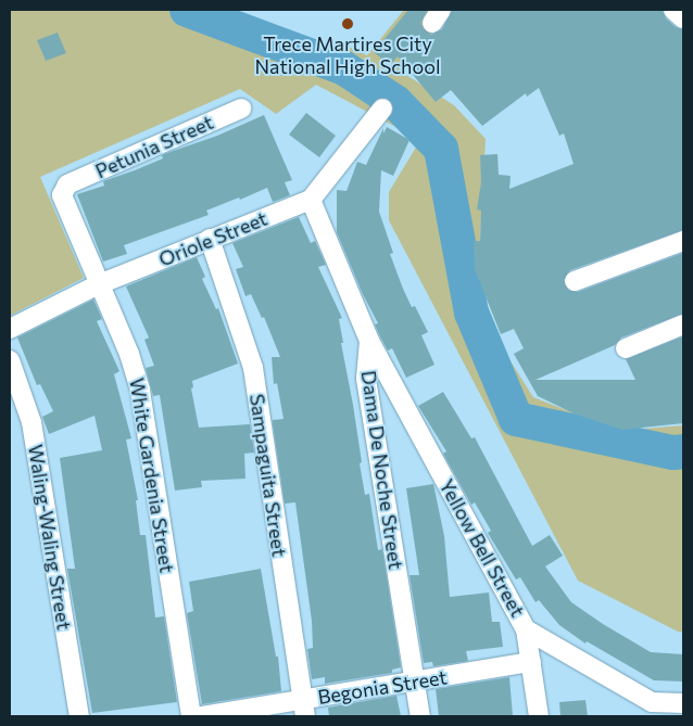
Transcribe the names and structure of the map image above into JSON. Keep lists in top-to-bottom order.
{
  "streets": {
    "street": [
      "Petunia Street",
      "Oriole Street",
      "Dama De Noche Street",
      "White Gardenia Street",
      "Sampaguita Street",
      "Waling-Waling Street",
      "Yellow Bell Street",
      "Begonia Street"
    ]
  },
  "crossings": [
    ["Petunia Street", "White Gardenia Street"],
    ["Oriole Street", "Dama De Noche Street"],
    ["Oriole Street", "White Gardenia Street"],
    ["Oriole Street", "Sampaguita Street"],
    ["Dama De Noche Street", "Yellow Bell Street"],
    ["Dama De Noche Street", "Begonia Street"],
    ["Sampaguita Street", "Begonia Street"]
  ],
  "places": ["Trece Martires City National High School"]
}
